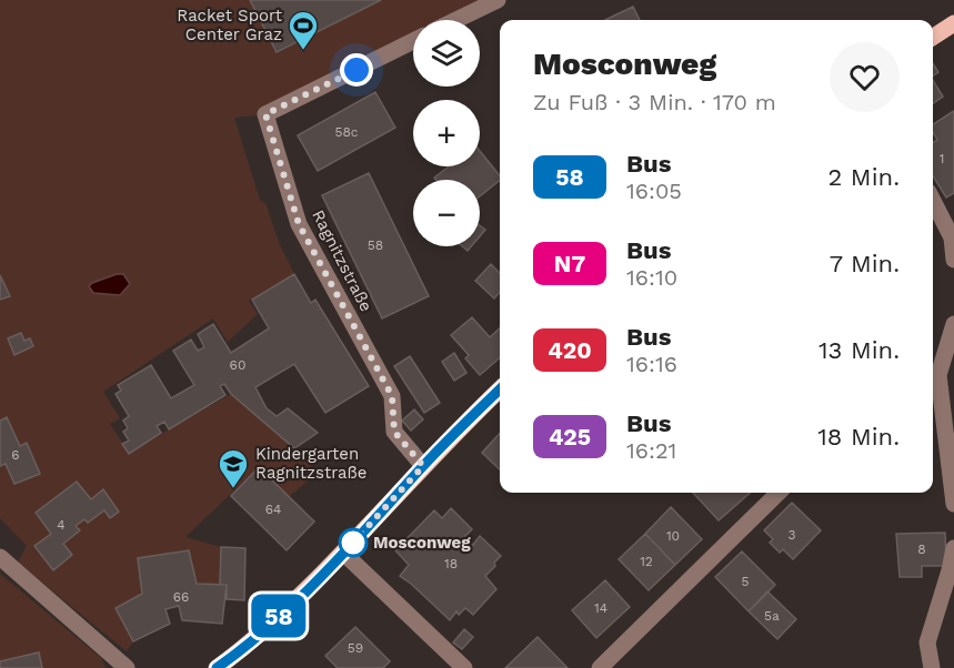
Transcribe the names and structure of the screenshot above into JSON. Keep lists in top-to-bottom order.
{
  "streets": {
    "street": ["Ragnitzstraße"]
  },
  "places": {
    "sports": ["Racket Sport Center Graz"],
    "school or university": ["Kindergarten Ragnitzstraße"],
    "other": ["Mosconweg"]
  },
  "lines": ["bus line 58"],
  "house_numbers": [
    "58c",
    "1",
    "58",
    "60",
    "6",
    "64",
    "4",
    "3",
    "10",
    "8",
    "12",
    "18",
    "5",
    "66",
    "14",
    "5a",
    "59"
  ],
  "page": {
    "on_map": "58",
    "map_buttons": ["+", "−"],
    "heading": ["Mosconweg", "Zu Fuß · 3 Min. · 170 m"],
    "list": [
      {
        "mark": "58",
        "name": "Bus",
        "note": "16:05",
        "value": "2 Min."
      },
      {
        "mark": "N7",
        "name": "Bus",
        "note": "16:10",
        "value": "7 Min."
      },
      {
        "mark": "420",
        "name": "Bus",
        "note": "16:16",
        "value": "13 Min."
      },
      {
        "mark": "425",
        "name": "Bus",
        "note": "16:21",
        "value": "18 Min."
      }
    ]
  }
}
